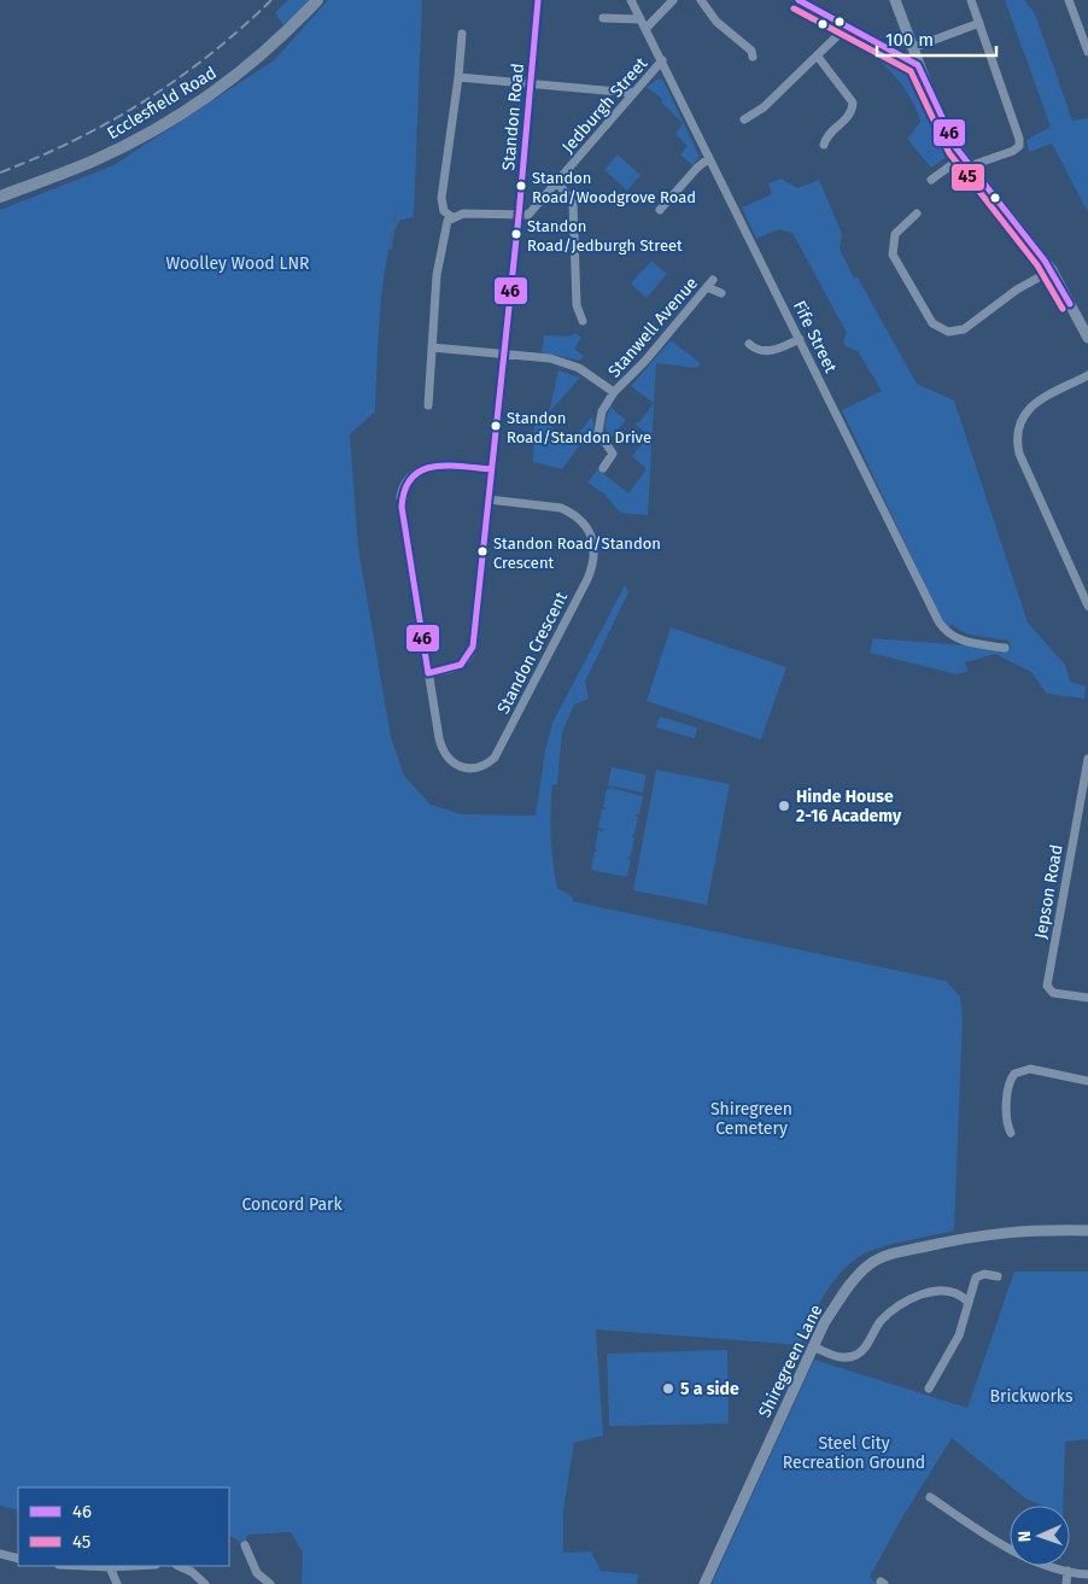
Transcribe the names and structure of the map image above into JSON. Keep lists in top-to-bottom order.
{
  "streets": {
    "main road": ["Ecclesfield Road"],
    "street": [
      "Jedburgh Street",
      "Standon Road",
      "Stanwell Avenue",
      "Fife Street",
      "Standon Crescent",
      "Jepson Road",
      "Shiregreen Lane"
    ]
  },
  "crossings": [
    ["Jedburgh Street", "Standon Road"],
    ["Jedburgh Street", "Fife Street"],
    ["Standon Road", "Standon Crescent"]
  ],
  "parks": [
    "Woolley Wood LNR",
    "Shiregreen Cemetery",
    "Concord Park",
    "Brickworks",
    "Steel City Recreation Ground"
  ],
  "places": [
    "Standon Road/Woodgrove Road",
    "Standon Road/Jedburgh Street",
    "Standon Road/Standon Drive",
    "Standon Road/Standon Crescent",
    "Hinde House 2-16 Academy",
    "5 a side"
  ],
  "lines": ["transit line 46", "transit line 45"],
  "legend": ["46", "45"],
  "scale_bar": "100 m",
  "north": "left"
}
